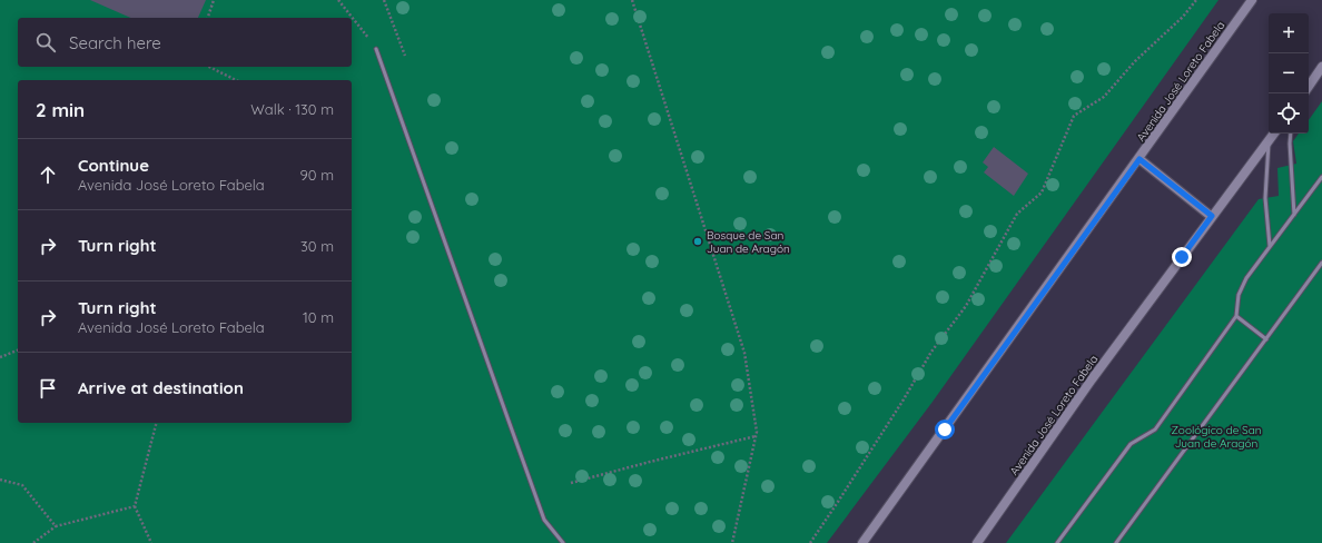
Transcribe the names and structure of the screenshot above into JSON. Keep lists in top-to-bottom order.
{
  "streets": {
    "main road": ["Avenida José Loreto Fabela"]
  },
  "parks": ["Zoológico de San Juan de Aragón"],
  "places": ["Bosque de San Juan de Aragón"],
  "page": {
    "map_buttons": ["+", "−"],
    "search": "Search here",
    "heading": ["2 min", "Walk · 130 m"],
    "list": [
      ["Continue", "Avenida José Loreto Fabela", "90 m"],
      ["Turn right", "30 m"],
      ["Turn right", "Avenida José Loreto Fabela", "10 m"],
      "Arrive at destination"
    ]
  }
}
